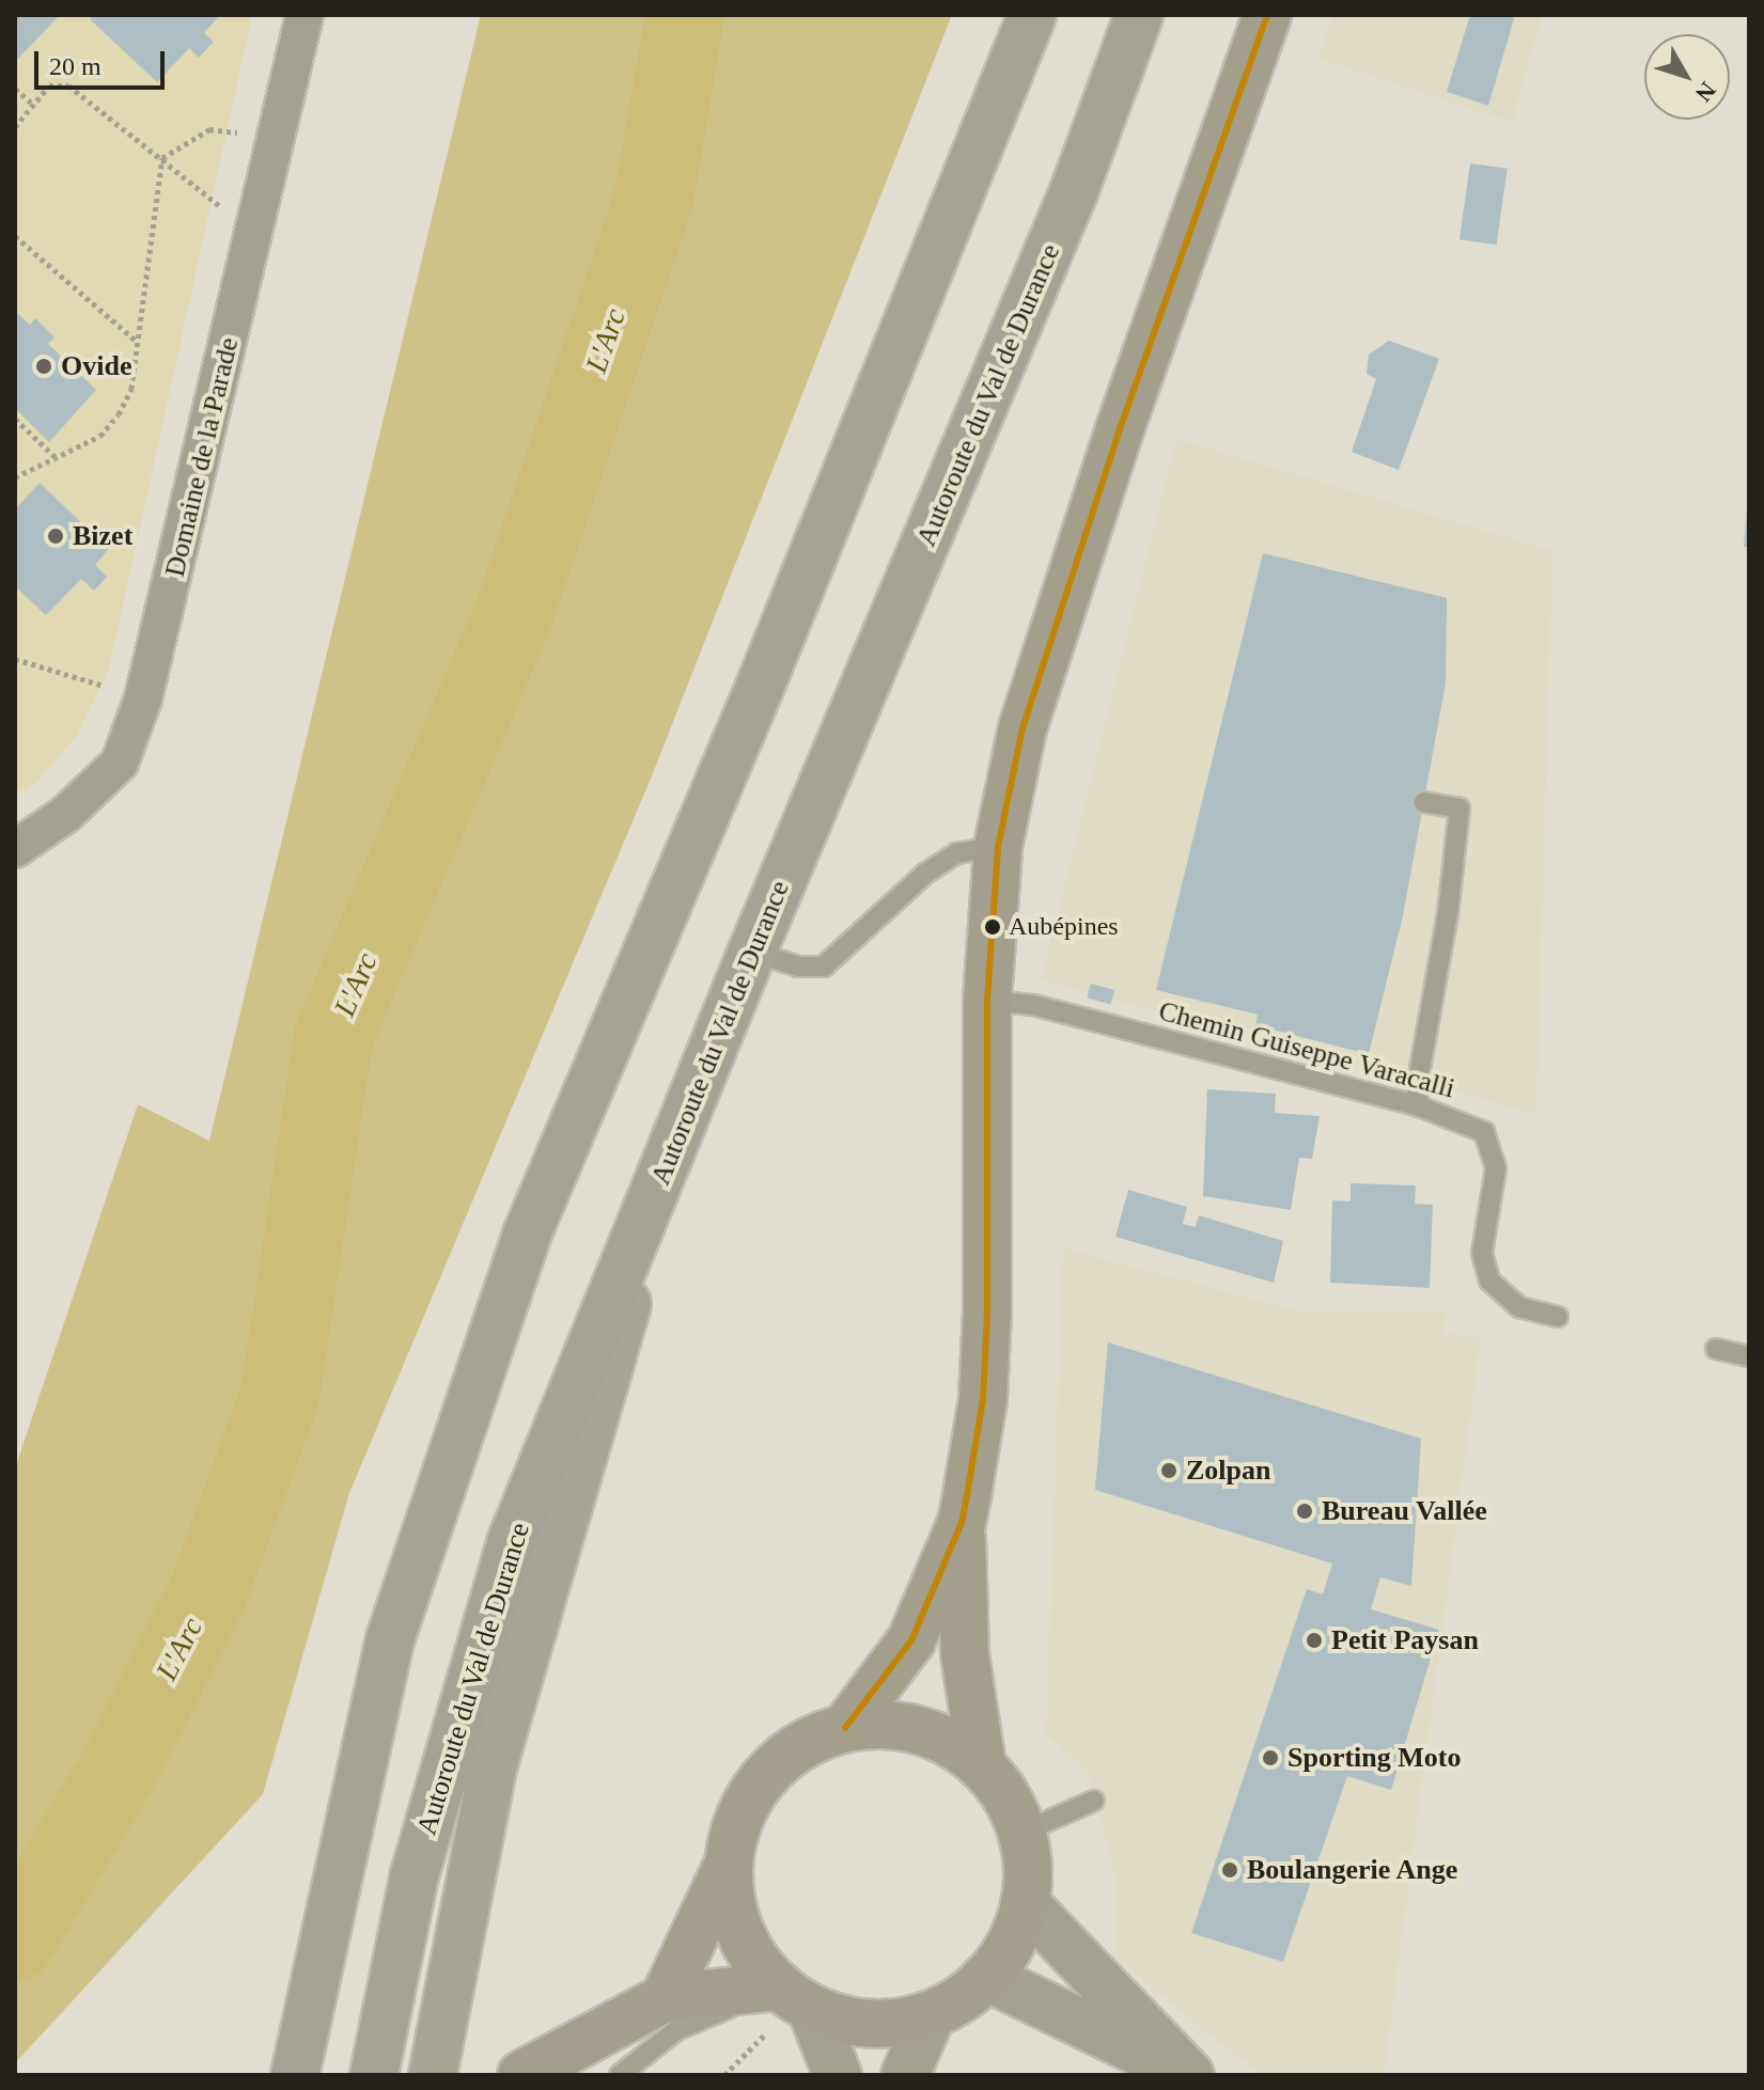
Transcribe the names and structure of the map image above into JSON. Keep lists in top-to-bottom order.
{
  "streets": {
    "highway": ["Autoroute du Val de Durance"],
    "street": ["Domaine de la Parade"],
    "lane": ["Chemin Guiseppe Varacalli"]
  },
  "water": ["L'Arc"],
  "places": [
    "Ovide",
    "Bizet",
    "Aubépines",
    "Zolpan",
    "Bureau Vallée",
    "Petit Paysan",
    "Sporting Moto",
    "Boulangerie Ange"
  ],
  "scale_bar": "20 m",
  "north": "bottom right"
}
